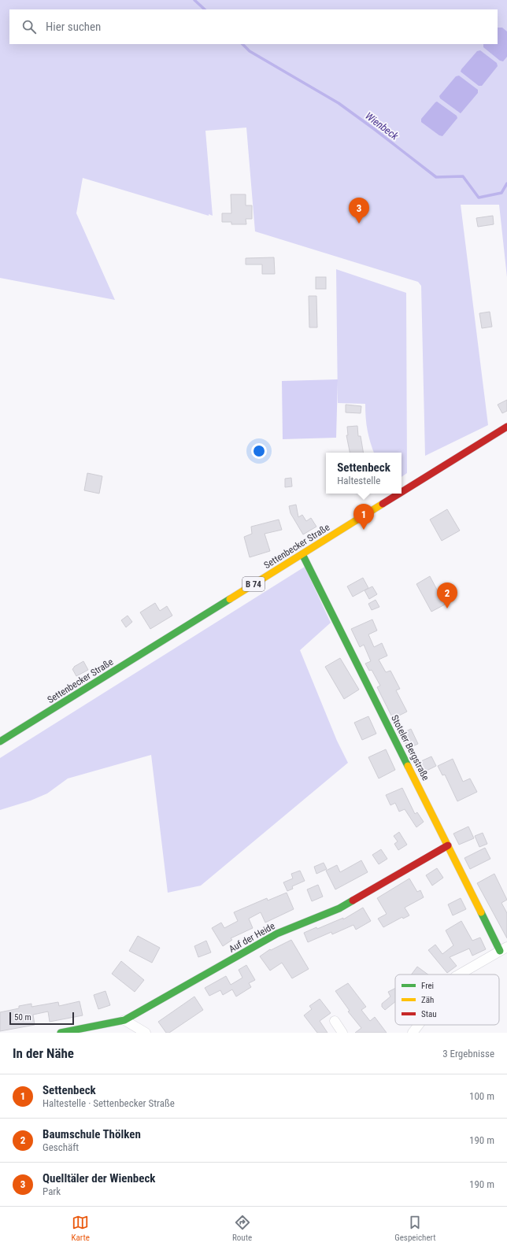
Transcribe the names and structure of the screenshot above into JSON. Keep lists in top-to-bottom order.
{
  "streets": {
    "street": [
      "Settenbecker Straße",
      "B 74",
      "Stoteler Bergstraße",
      "Auf der Heide"
    ]
  },
  "crossings": [
    ["Settenbecker Straße", "Stoteler Bergstraße"],
    ["Stoteler Bergstraße", "Auf der Heide"]
  ],
  "water": ["Wienbeck"],
  "legend": ["Frei", "Zäh", "Stau"],
  "scale_bar": "50 m",
  "page": {
    "search": "Hier suchen",
    "pins": ["3", "1", "2"],
    "popup": ["Settenbeck", "Haltestelle"],
    "scale": "50 m",
    "heading": ["In der Nähe", "3 Ergebnisse"],
    "list": [
      {
        "mark": "1",
        "name": "Settenbeck",
        "note": "Haltestelle · Settenbecker Straße",
        "value": "100 m"
      },
      {
        "mark": "2",
        "name": "Baumschule Thölken",
        "note": "Geschäft",
        "value": "190 m"
      },
      {
        "mark": "3",
        "name": "Quelltäler der Wienbeck",
        "note": "Park",
        "value": "190 m"
      }
    ],
    "nav": ["Karte", "Route", "Gespeichert"]
  }
}
